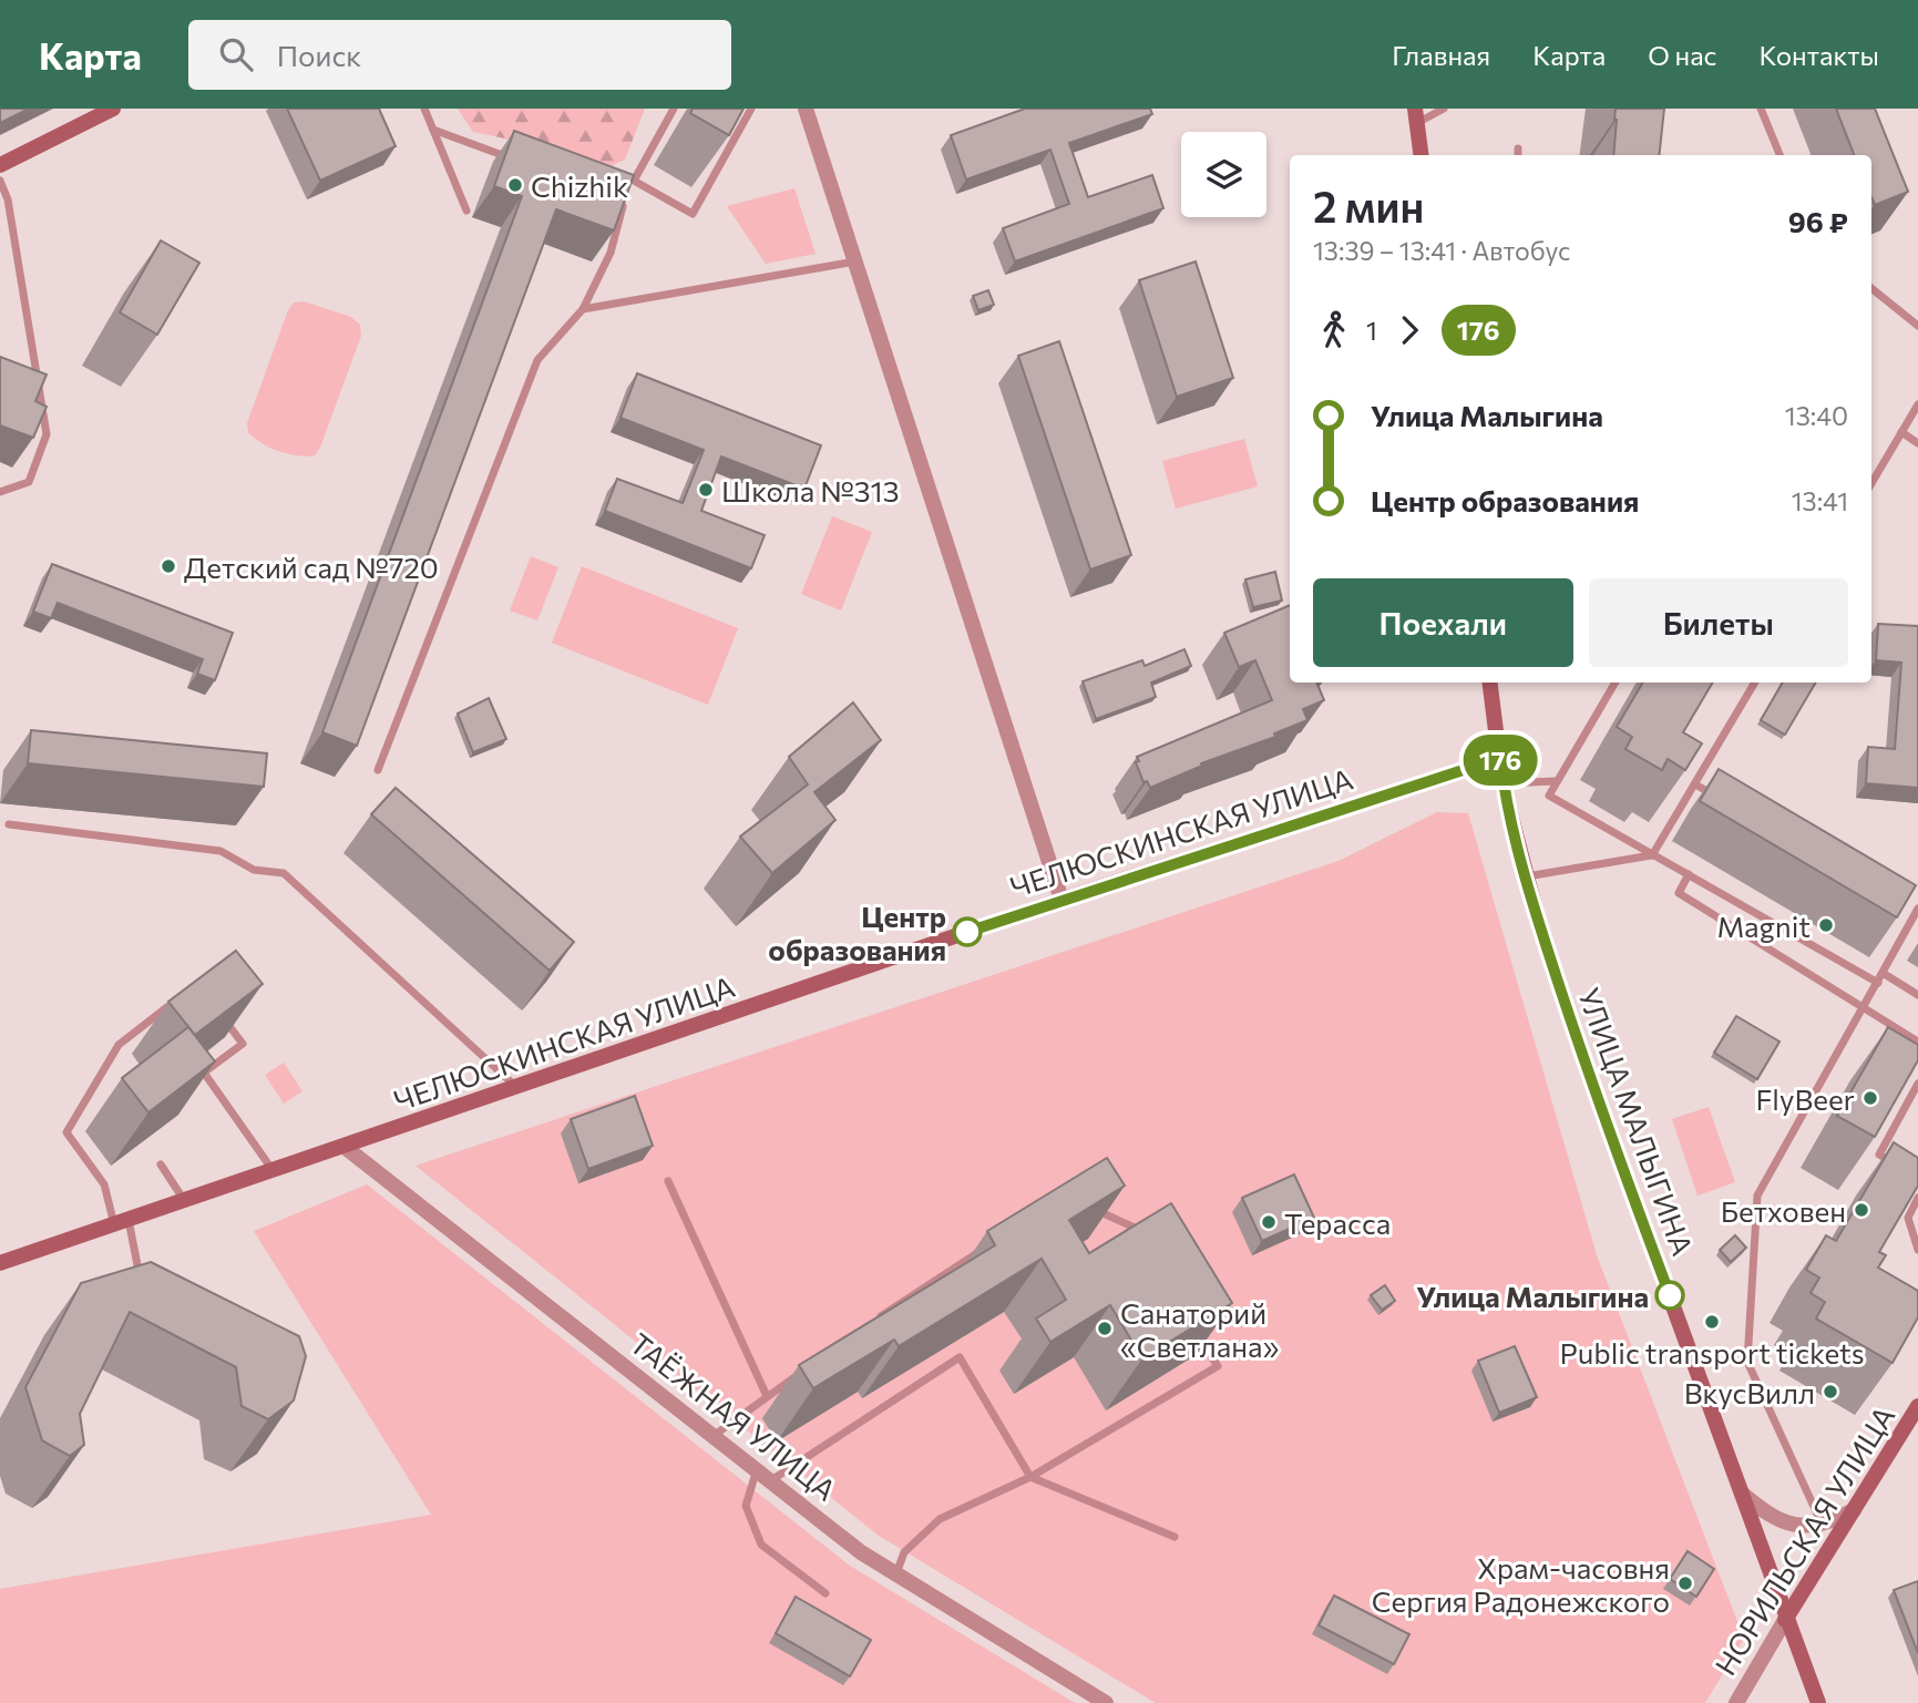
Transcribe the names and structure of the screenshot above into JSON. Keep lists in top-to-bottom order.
{
  "streets": {
    "street": [
      "ЧЕЛЮСКИНСКАЯ УЛИЦА",
      "УЛИЦА МАЛЫГИНА",
      "ТАЁЖНАЯ УЛИЦА",
      "НОРИЛЬСКАЯ УЛИЦА"
    ]
  },
  "crossings": [
    ["ЧЕЛЮСКИНСКАЯ УЛИЦА", "УЛИЦА МАЛЫГИНА"],
    ["ЧЕЛЮСКИНСКАЯ УЛИЦА", "ТАЁЖНАЯ УЛИЦА"],
    ["УЛИЦА МАЛЫГИНА", "НОРИЛЬСКАЯ УЛИЦА"]
  ],
  "places": [
    "Chizhik",
    "Школа №313",
    "Детский сад №720",
    "Magnit",
    "Центр образования",
    "FlyBeer",
    "Бетховен",
    "Терасса",
    "Улица Малыгина",
    "Public transport tickets",
    "Санаторий «Светлана»",
    "ВкусВилл",
    "Храм-часовня Сергия Радонежского"
  ],
  "lines": ["bus line 176"],
  "page": {
    "header": "Карта",
    "search": "Поиск",
    "nav": [
      "Главная",
      "Карта",
      "О нас",
      "Контакты"
    ],
    "on_map": "176",
    "heading": ["2 мин", "13:39 – 13:41 · Автобус", "96 ₽"],
    "legs": ["1", "176"],
    "list": [
      {
        "name": "Улица Малыгина",
        "value": "13:40"
      },
      {
        "name": "Центр образования",
        "value": "13:41"
      }
    ],
    "buttons": ["Поехали", "Билеты"]
  }
}
